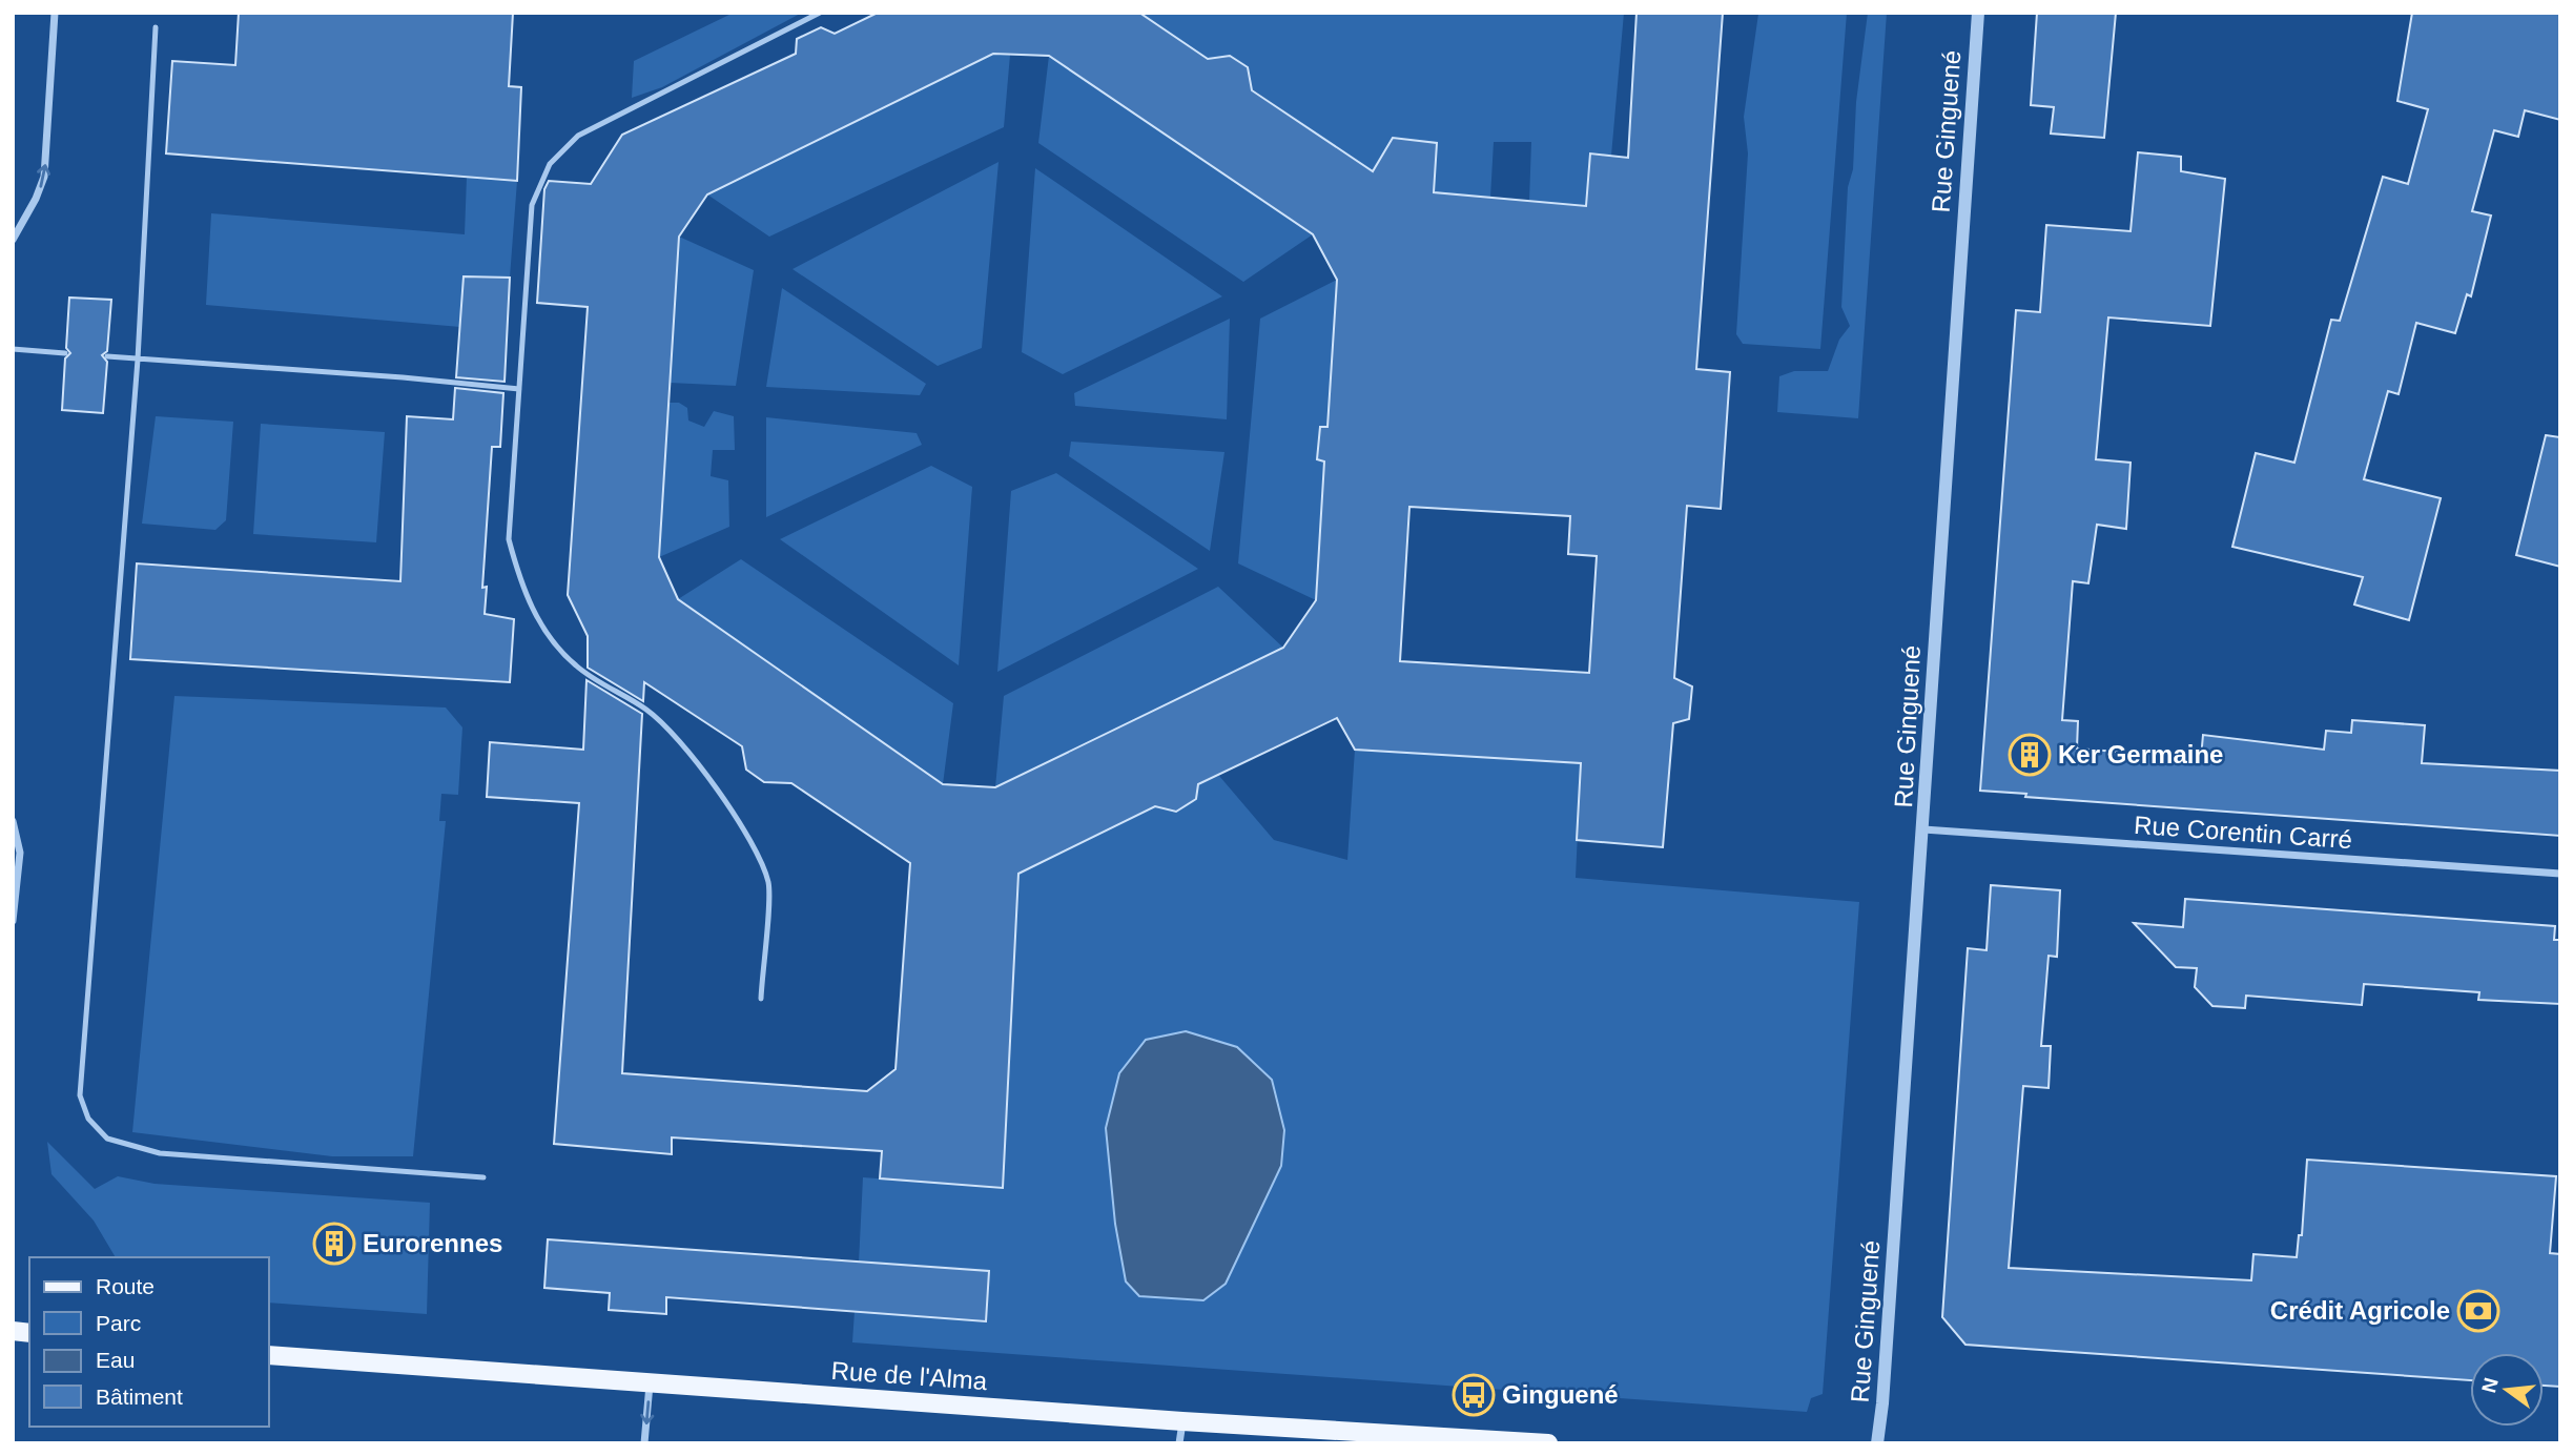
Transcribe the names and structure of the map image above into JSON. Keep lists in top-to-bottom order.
{
  "streets": {
    "main road": ["Rue de l'Alma"],
    "street": ["Rue Ginguené", "Rue Corentin Carré"]
  },
  "crossings": [
    ["Rue Ginguené", "Rue Corentin Carré"]
  ],
  "places": {
    "building": ["Ker Germaine", "Eurorennes"],
    "bank": ["Crédit Agricole"],
    "bus stop": ["Ginguené"]
  },
  "legend": [
    "Route",
    "Parc",
    "Eau",
    "Bâtiment"
  ],
  "north": "left"
}
